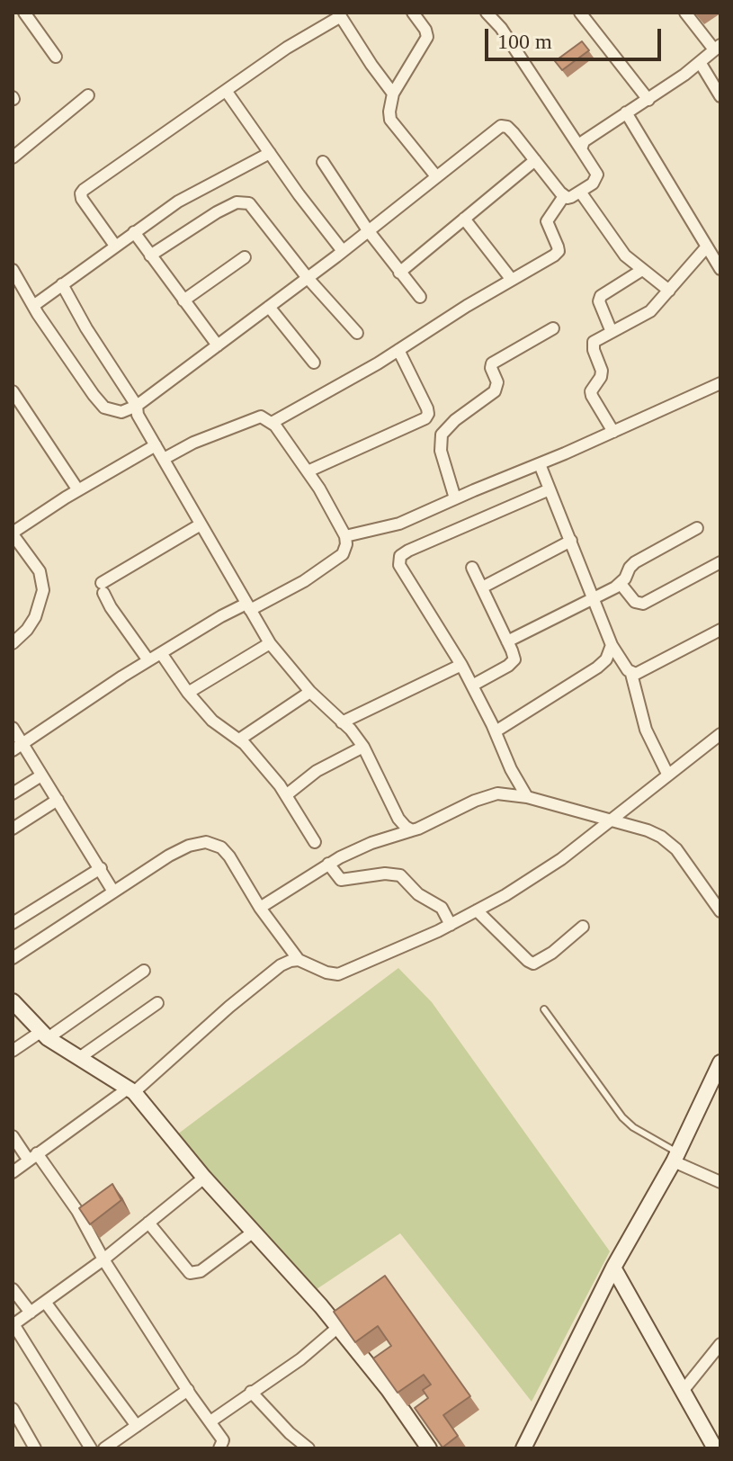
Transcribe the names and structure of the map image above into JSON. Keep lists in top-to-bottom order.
{
  "scale_bar": "100 m"
}
